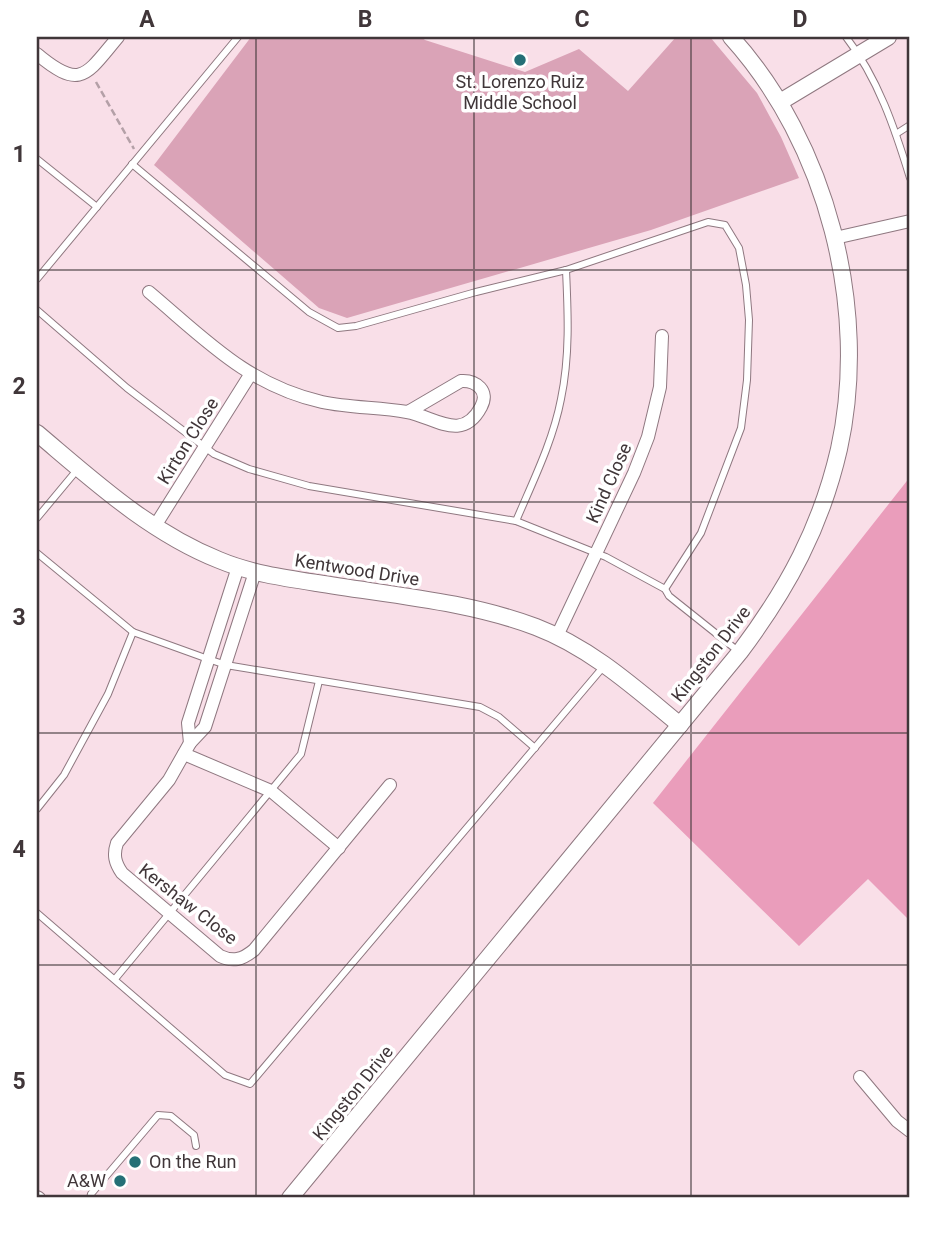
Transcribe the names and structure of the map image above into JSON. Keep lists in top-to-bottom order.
{
  "streets": {
    "street": [
      "Kirton Close",
      "Kind Close",
      "Kentwood Drive",
      "Kingston Drive",
      "Kershaw Close"
    ]
  },
  "crossings": [
    ["Kirton Close", "Kentwood Drive"],
    ["Kind Close", "Kentwood Drive"],
    ["Kentwood Drive", "Kingston Drive"],
    ["Kentwood Drive", "Kershaw Close"]
  ],
  "places": ["St. Lorenzo Ruiz Middle School", "On the Run", "A&W"],
  "grid": {
    "columns": [
      "A",
      "B",
      "C",
      "D"
    ],
    "rows": [
      "1",
      "2",
      "3",
      "4",
      "5"
    ]
  }
}
